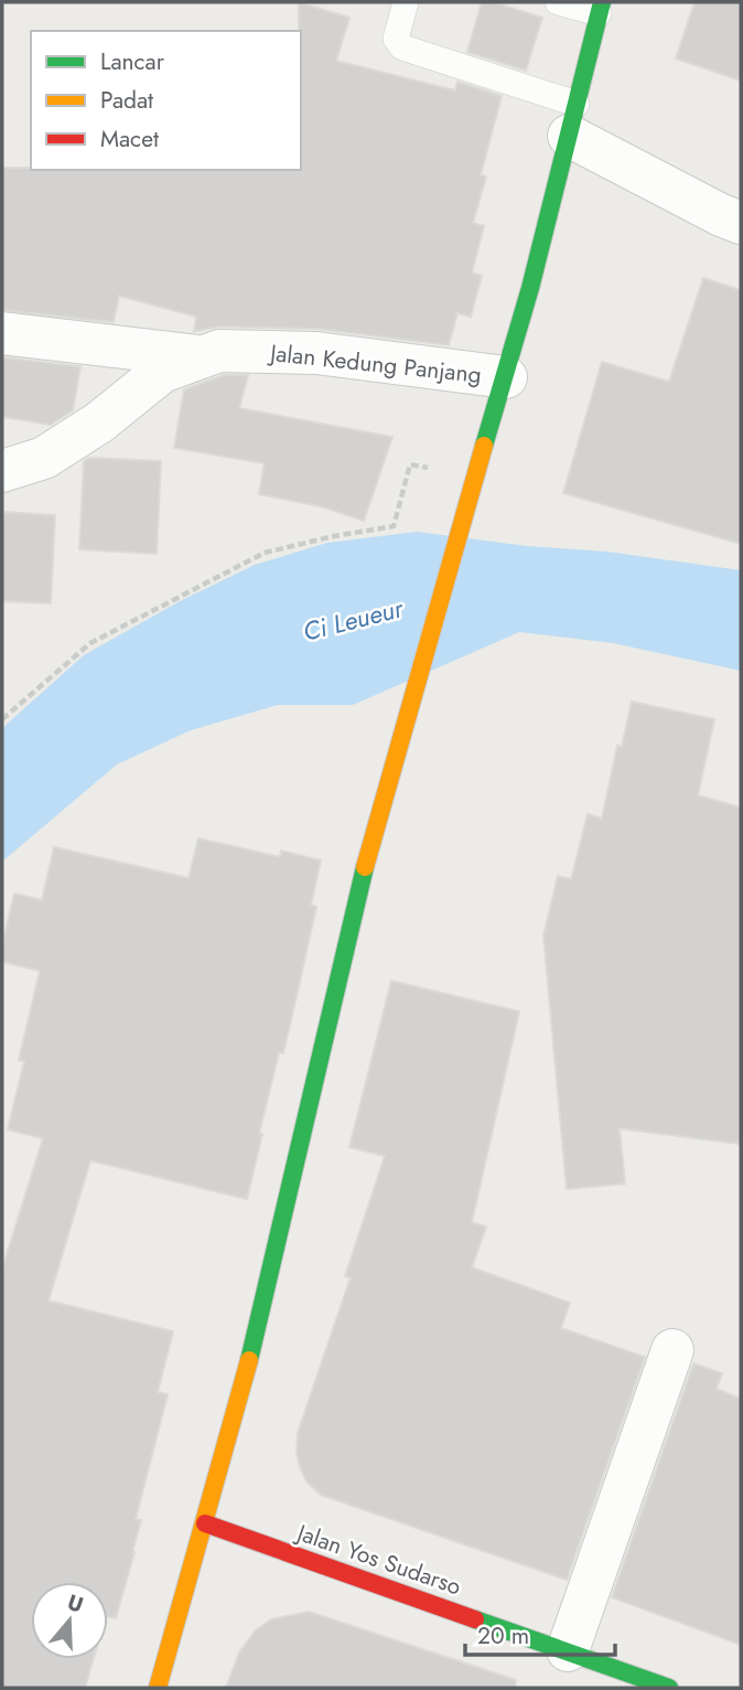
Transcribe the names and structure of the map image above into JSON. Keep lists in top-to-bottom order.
{
  "streets": {
    "main road": ["Jalan Yos Sudarso"],
    "street": ["Jalan Kedung Panjang"]
  },
  "water": ["Ci Leueur"],
  "legend": ["Lancar", "Padat", "Macet"],
  "scale_bar": "20 m",
  "north": "top"
}
